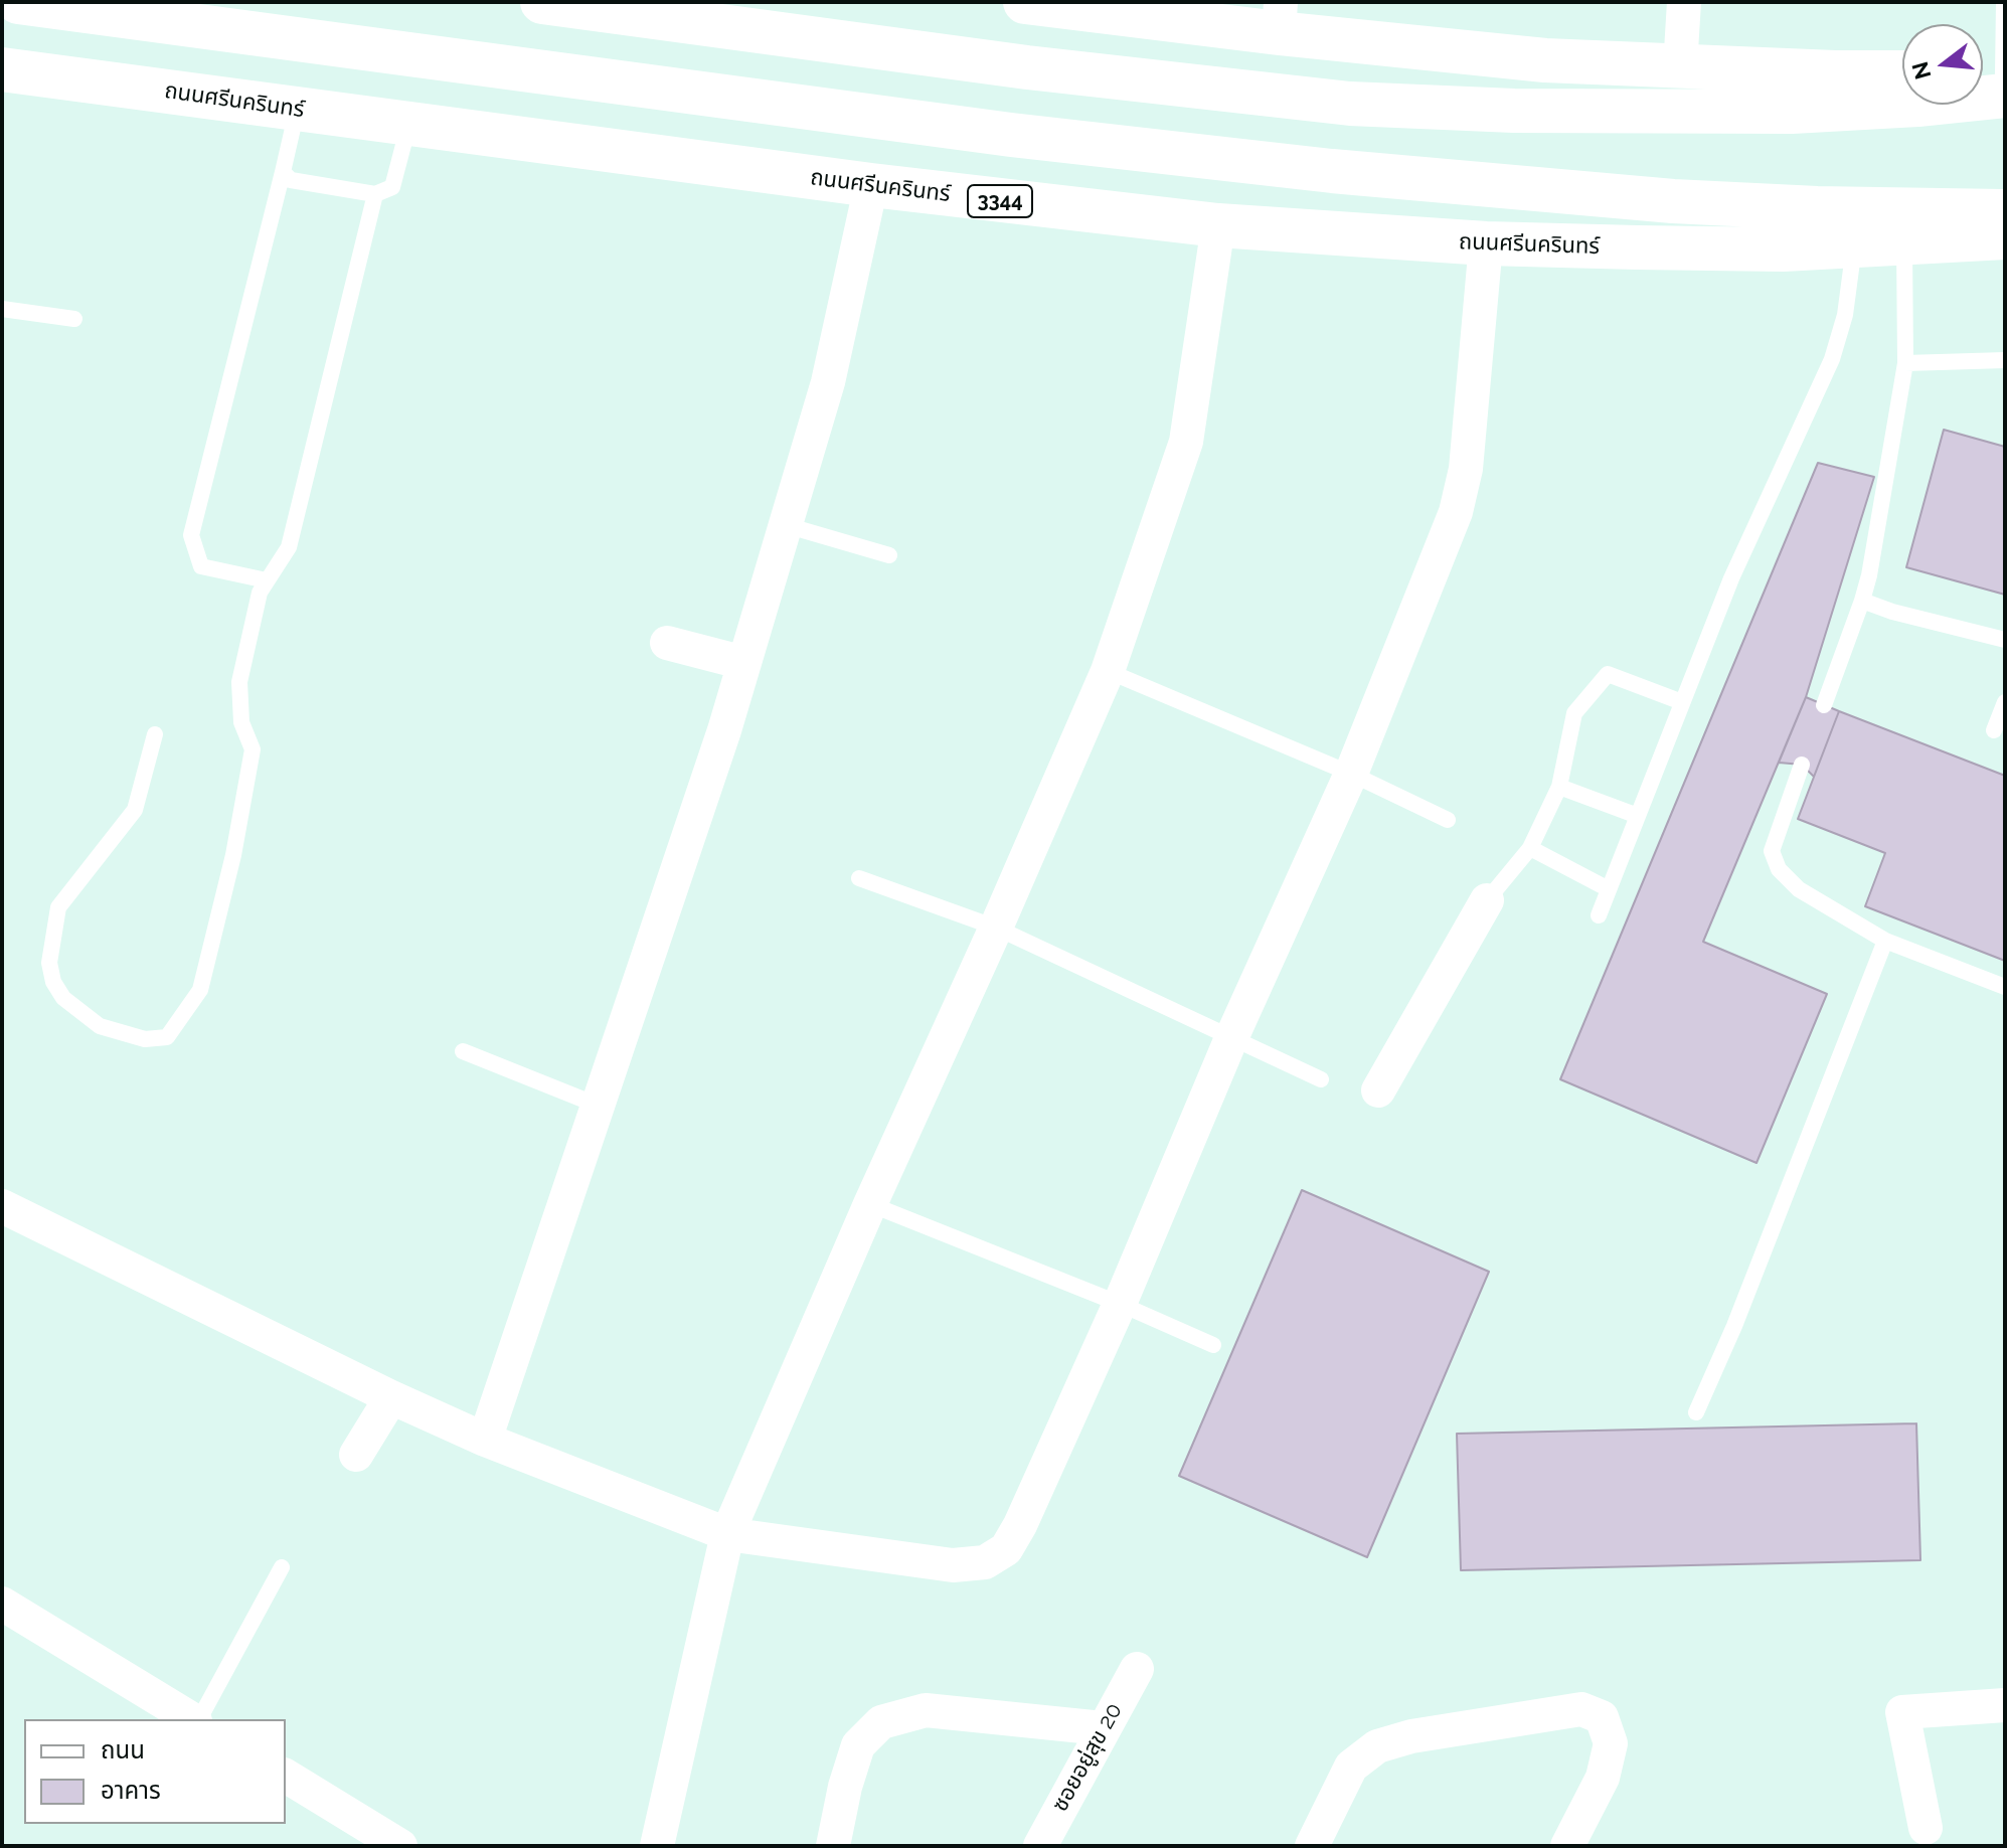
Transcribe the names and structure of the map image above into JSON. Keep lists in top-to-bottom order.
{
  "streets": {
    "main road": ["ถนนศรีนครินทร์", "3344"],
    "street": ["ซอยอยู่สุข 20"]
  },
  "legend": ["ถนน", "อาคาร"],
  "north": "left"
}
